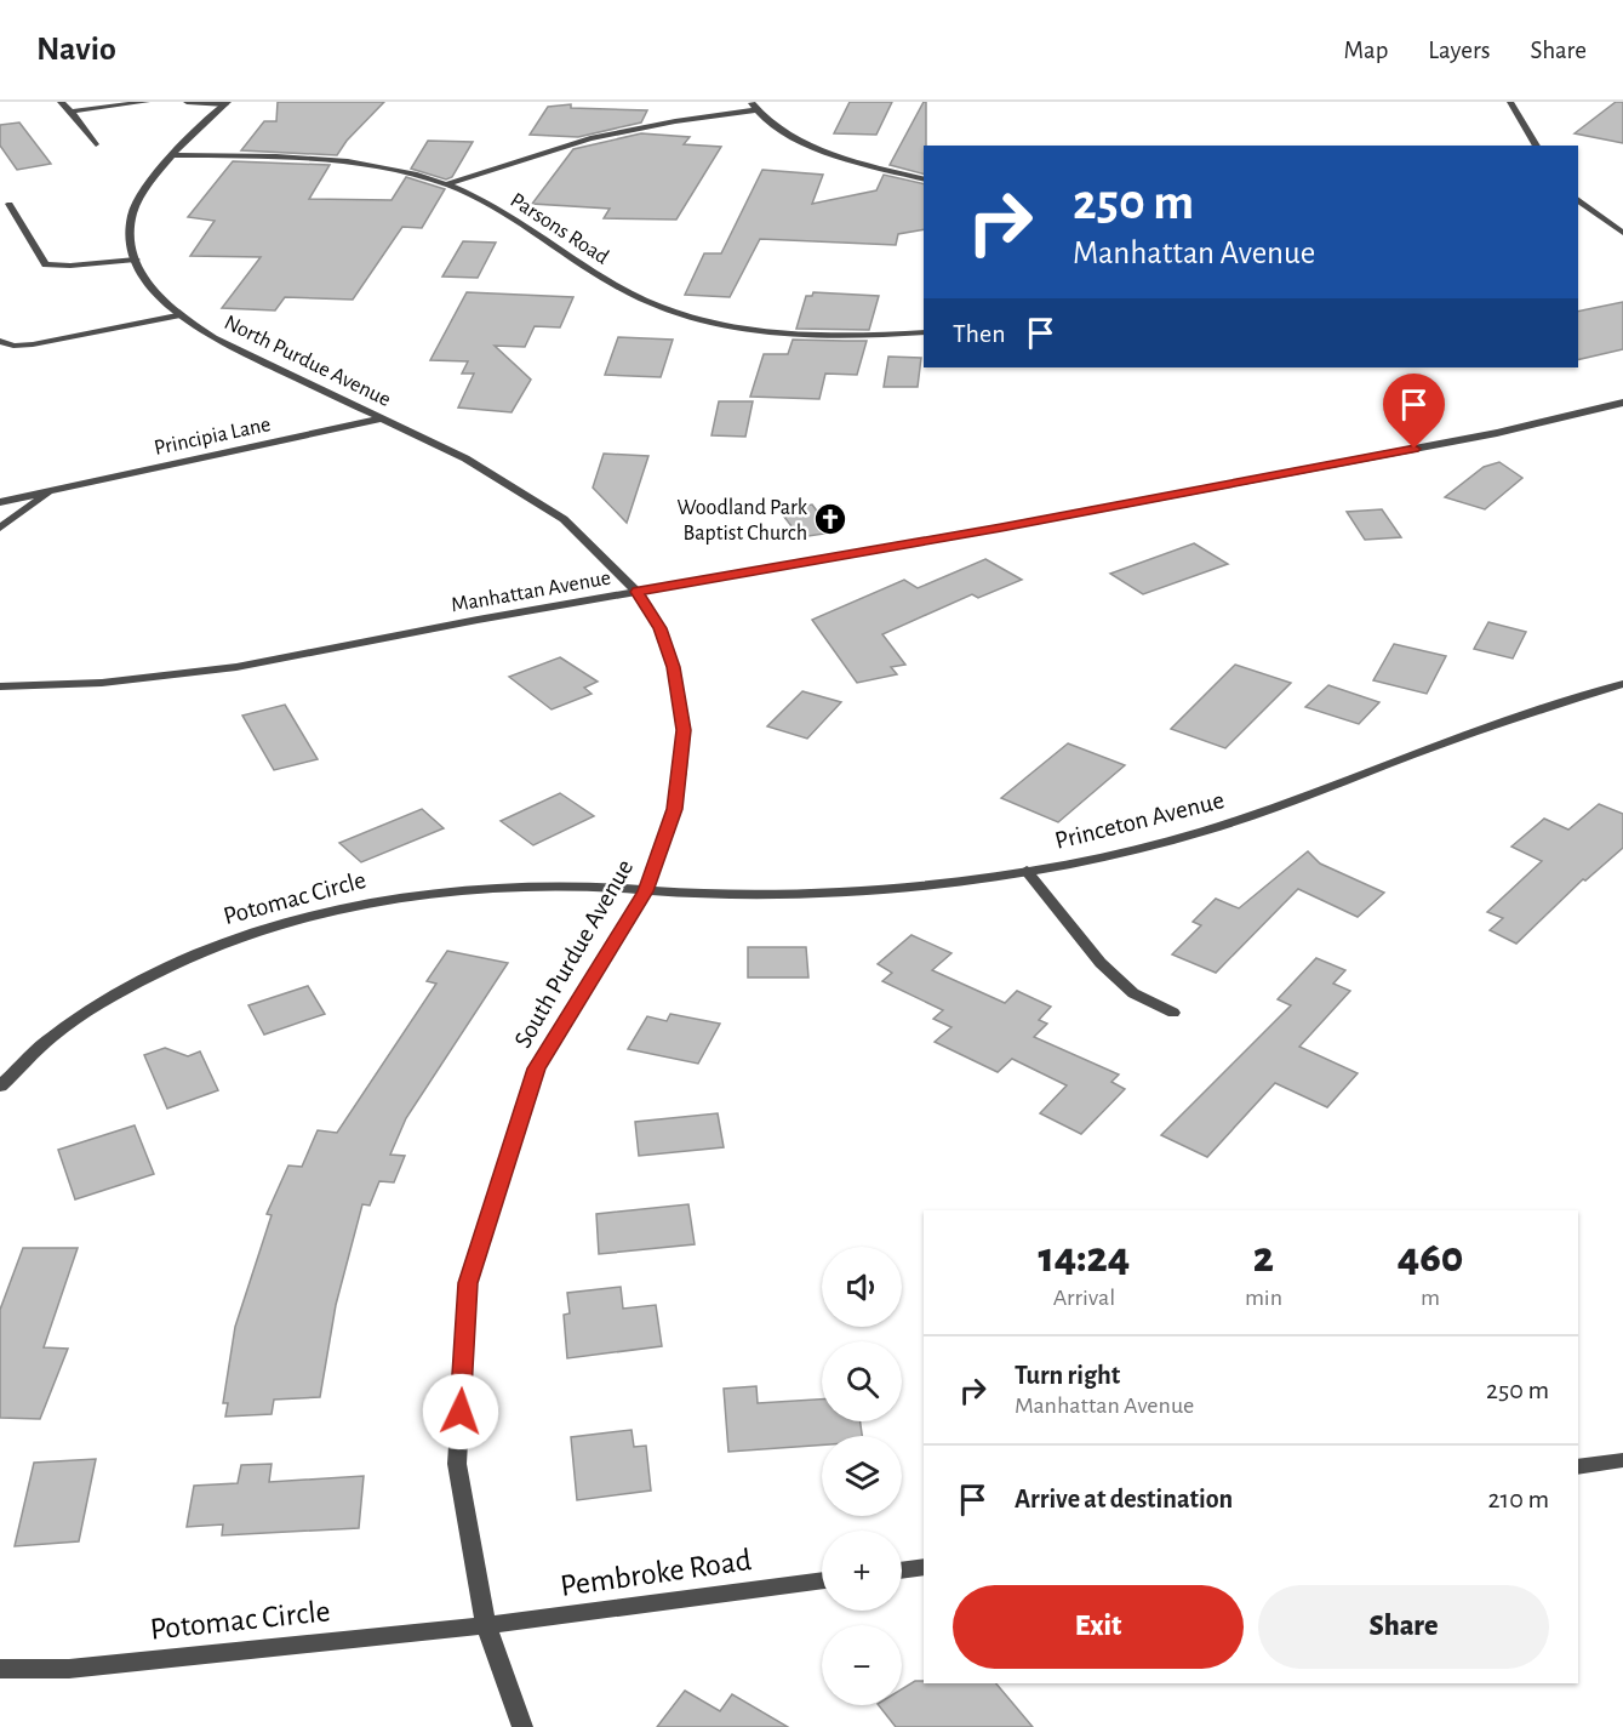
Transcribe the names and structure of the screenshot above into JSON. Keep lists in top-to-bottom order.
{
  "streets": {
    "street": [
      "Parsons Road",
      "North Purdue Avenue",
      "Principia Lane",
      "Manhattan Avenue",
      "Princeton Avenue",
      "Potomac Circle",
      "South Purdue Avenue",
      "Pembroke Road"
    ]
  },
  "crossings": [
    ["Parsons Road", "North Purdue Avenue"],
    ["North Purdue Avenue", "Principia Lane"],
    ["North Purdue Avenue", "Manhattan Avenue"],
    ["North Purdue Avenue", "South Purdue Avenue"],
    ["Manhattan Avenue", "South Purdue Avenue"],
    ["Princeton Avenue", "Potomac Circle"],
    ["Princeton Avenue", "South Purdue Avenue"],
    ["Potomac Circle", "South Purdue Avenue"],
    ["Potomac Circle", "Pembroke Road"],
    ["South Purdue Avenue", "Pembroke Road"]
  ],
  "places": {
    "church": ["Woodland Park Baptist Church"]
  },
  "page": {
    "header": "Navio",
    "nav": ["Map", "Layers", "Share"],
    "turn": ["250 m", "Manhattan Avenue"],
    "then": "Then",
    "eta": [
      "14:24",
      "Arrival",
      "2",
      "min",
      "460",
      "m"
    ],
    "map_buttons": ["+", "−"],
    "list": [
      {
        "name": "Turn right",
        "note": "Manhattan Avenue",
        "value": "250 m"
      },
      {
        "name": "Arrive at destination",
        "value": "210 m"
      }
    ],
    "buttons": ["Exit", "Share"]
  }
}
